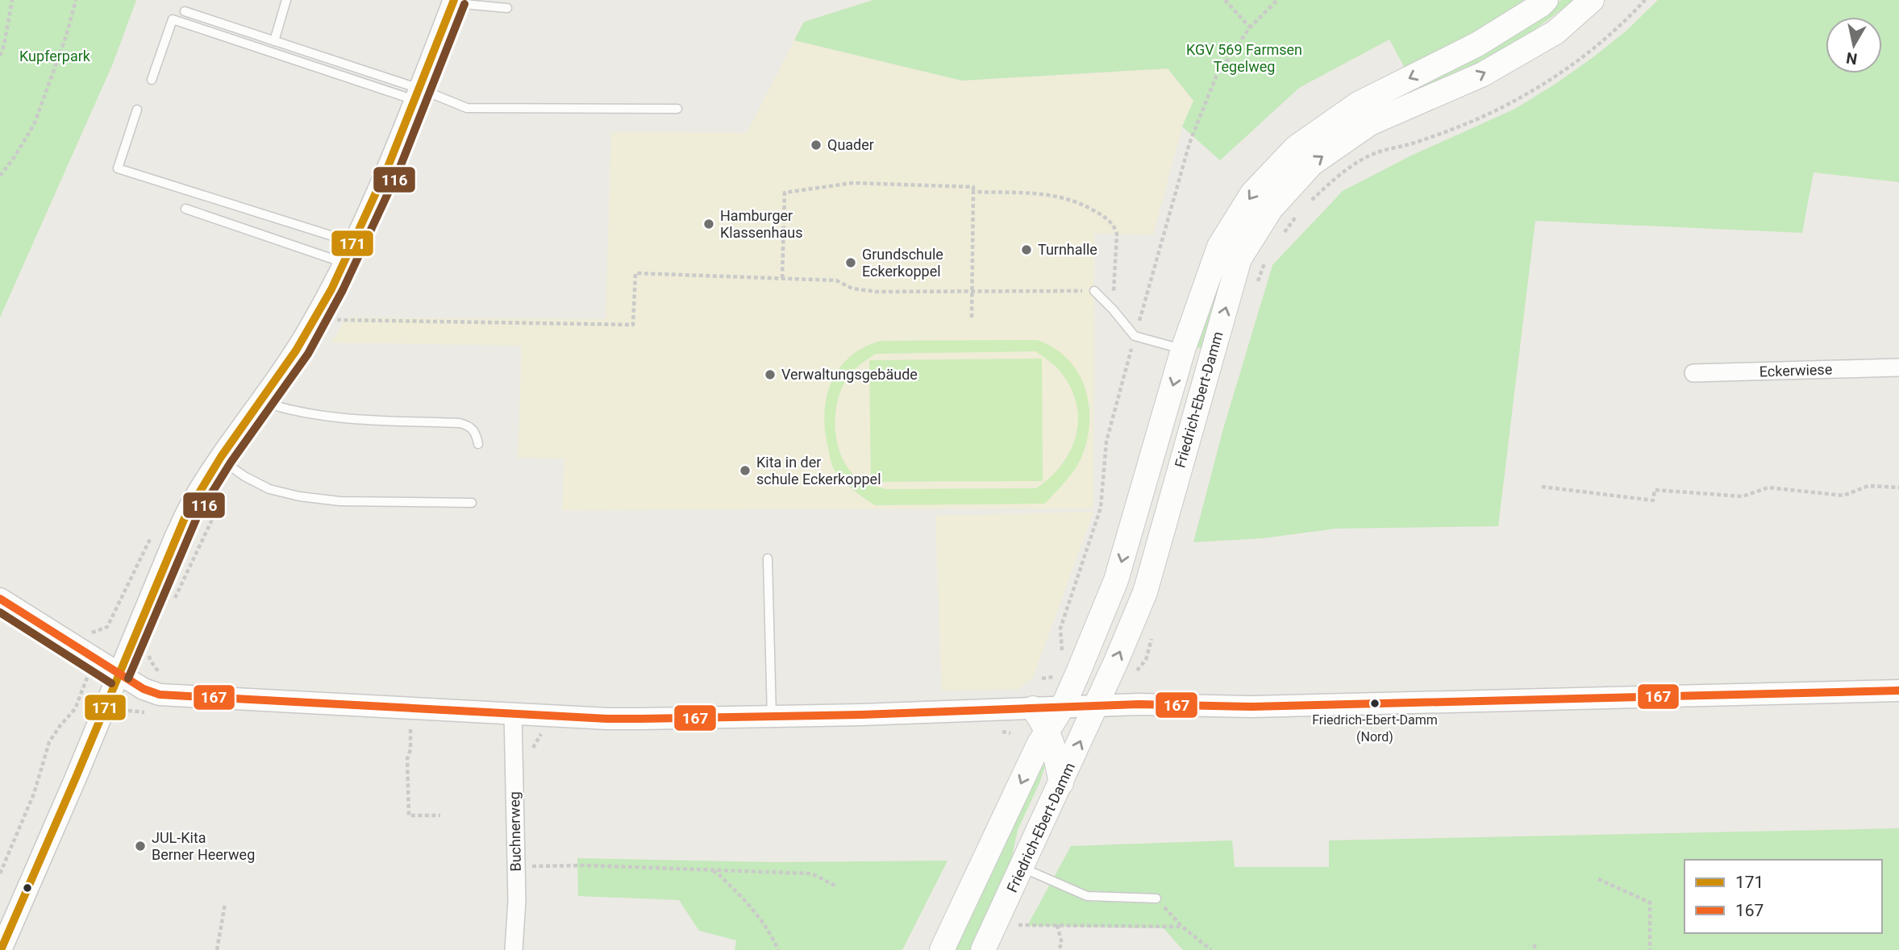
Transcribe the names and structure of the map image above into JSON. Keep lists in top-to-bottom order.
{
  "streets": {
    "main road": ["Friedrich-Ebert-Damm"],
    "street": ["Eckerwiese", "Buchnerweg"]
  },
  "parks": ["KGV 569 Farmsen Tegelweg", "Kupferpark"],
  "places": [
    "Quader",
    "Hamburger Klassenhaus",
    "Turnhalle",
    "Grundschule Eckerkoppel",
    "Verwaltungsgebäude",
    "Kita in der schule Eckerkoppel",
    "Friedrich-Ebert-Damm (Nord)",
    "JUL-Kita Berner Heerweg"
  ],
  "lines": ["transit line 171", "transit line 116", "transit line 167"],
  "legend": ["171", "167"],
  "north": "bottom"
}
